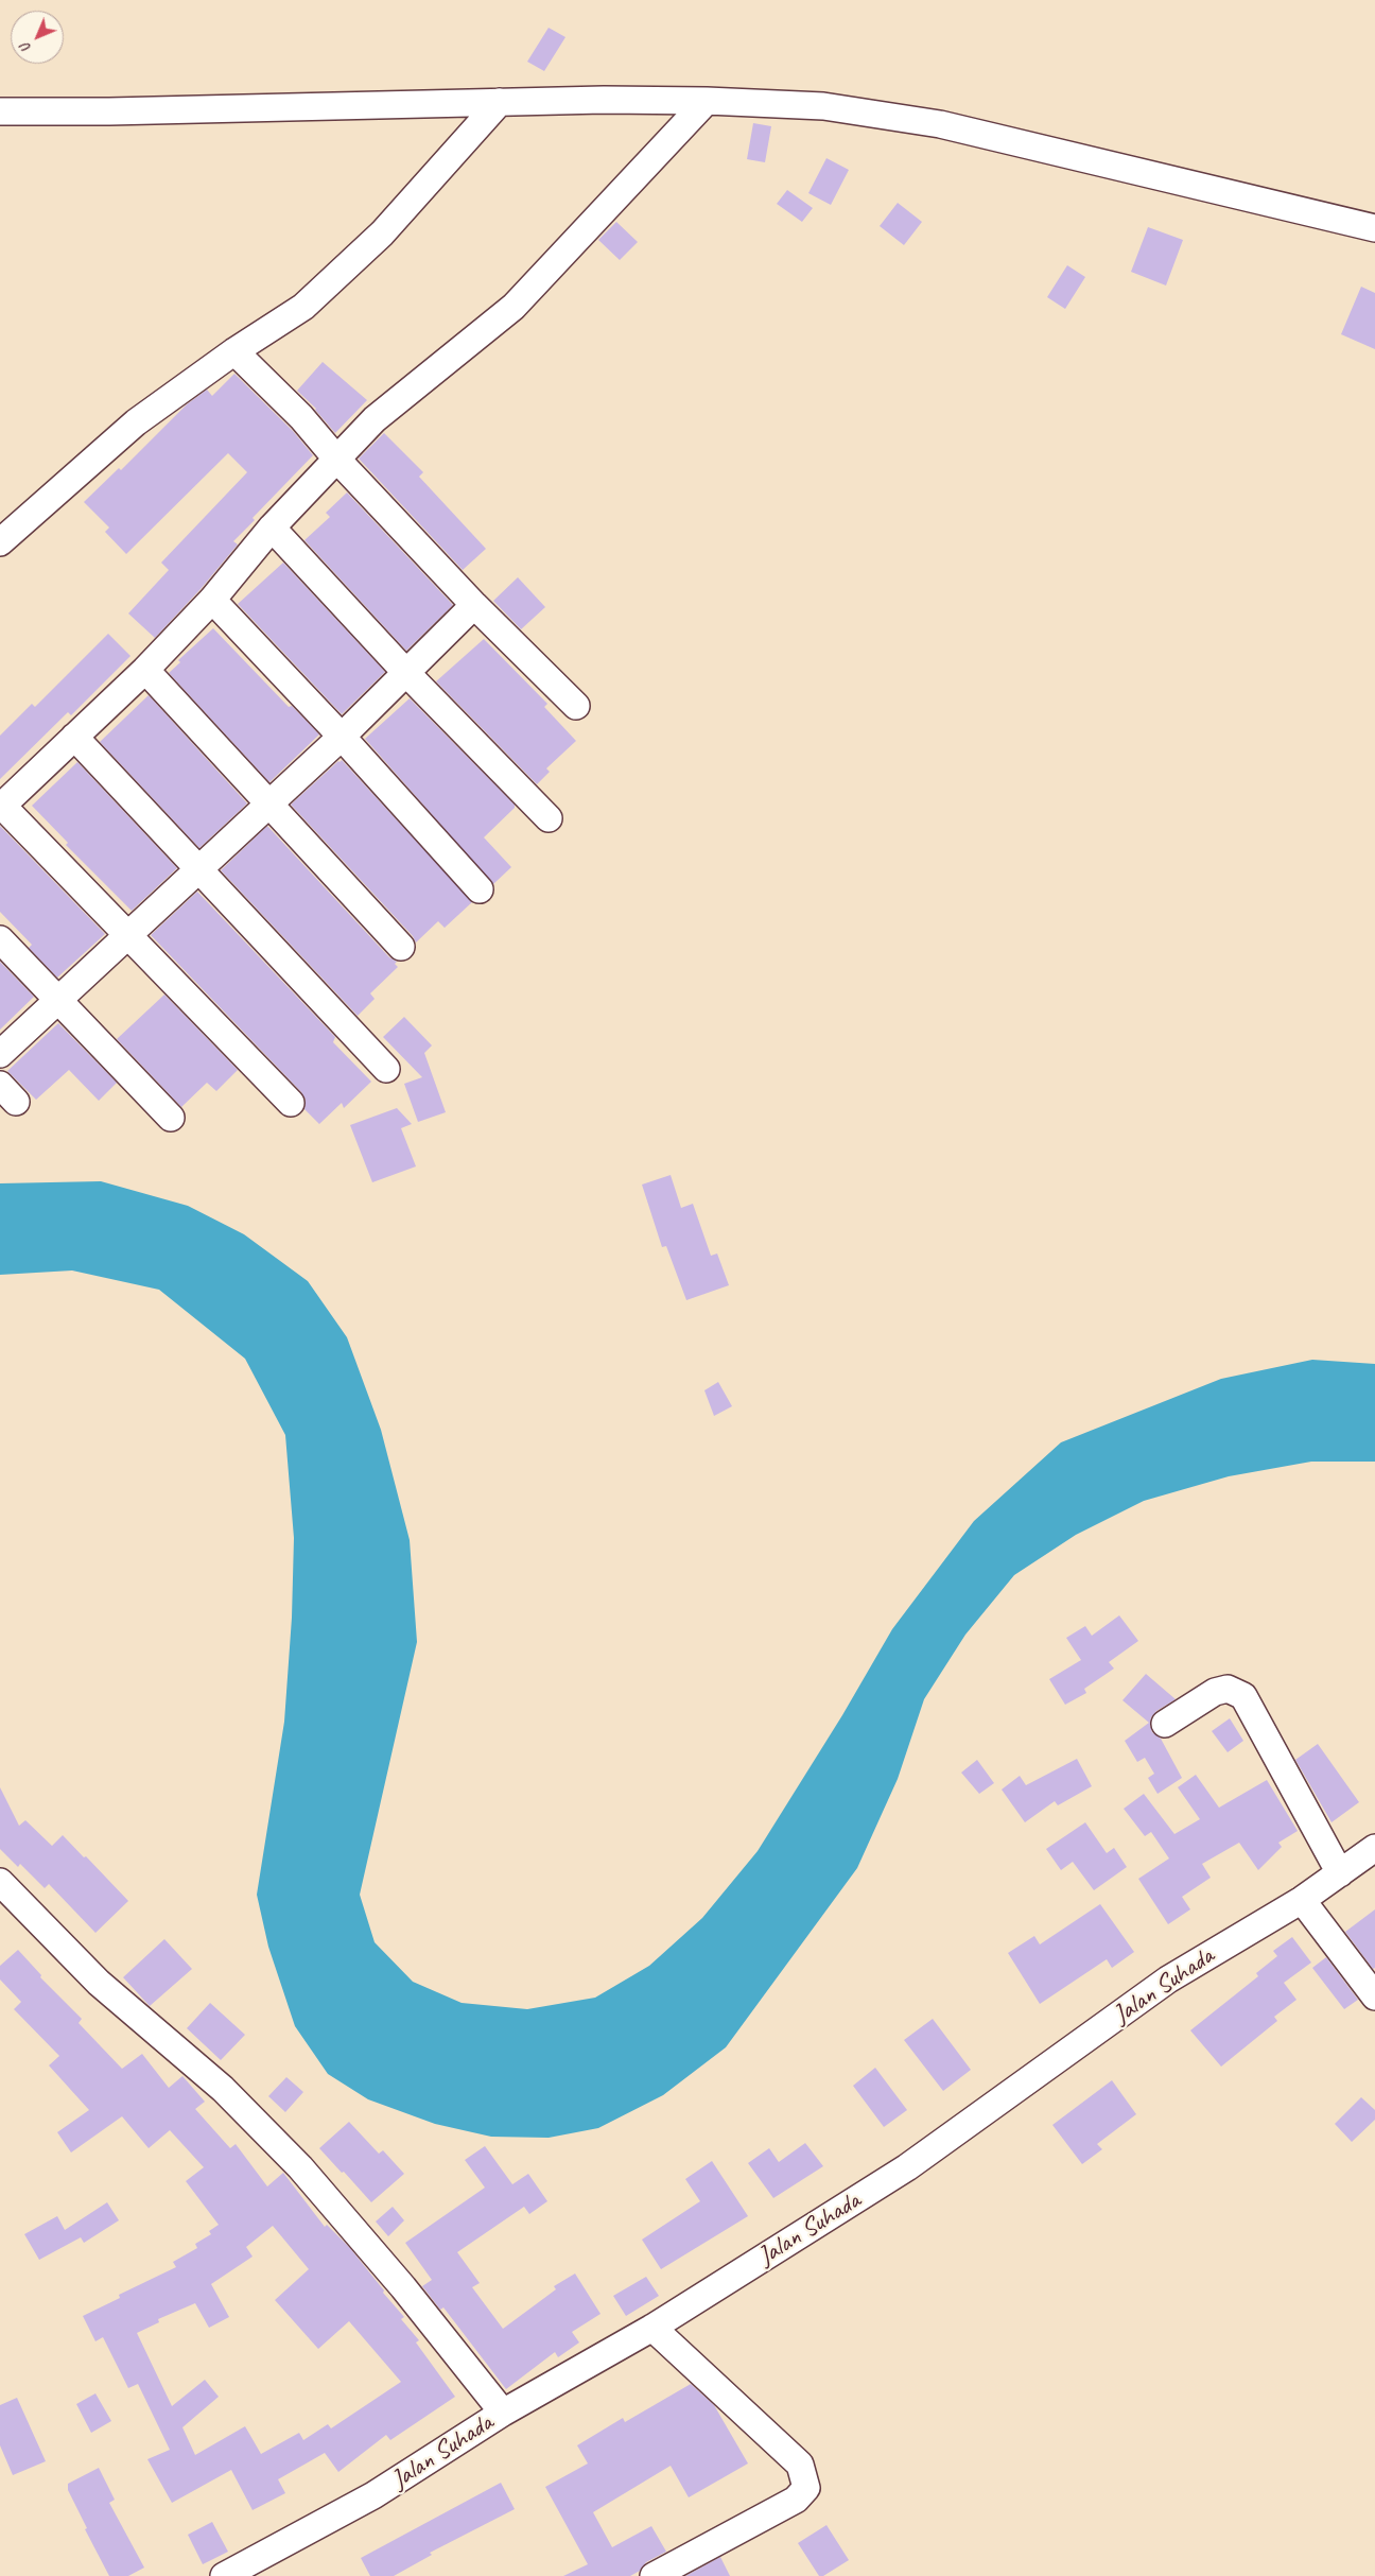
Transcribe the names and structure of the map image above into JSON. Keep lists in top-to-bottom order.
{
  "streets": {
    "street": ["Jalan Suhada"]
  },
  "north": "bottom left"
}
